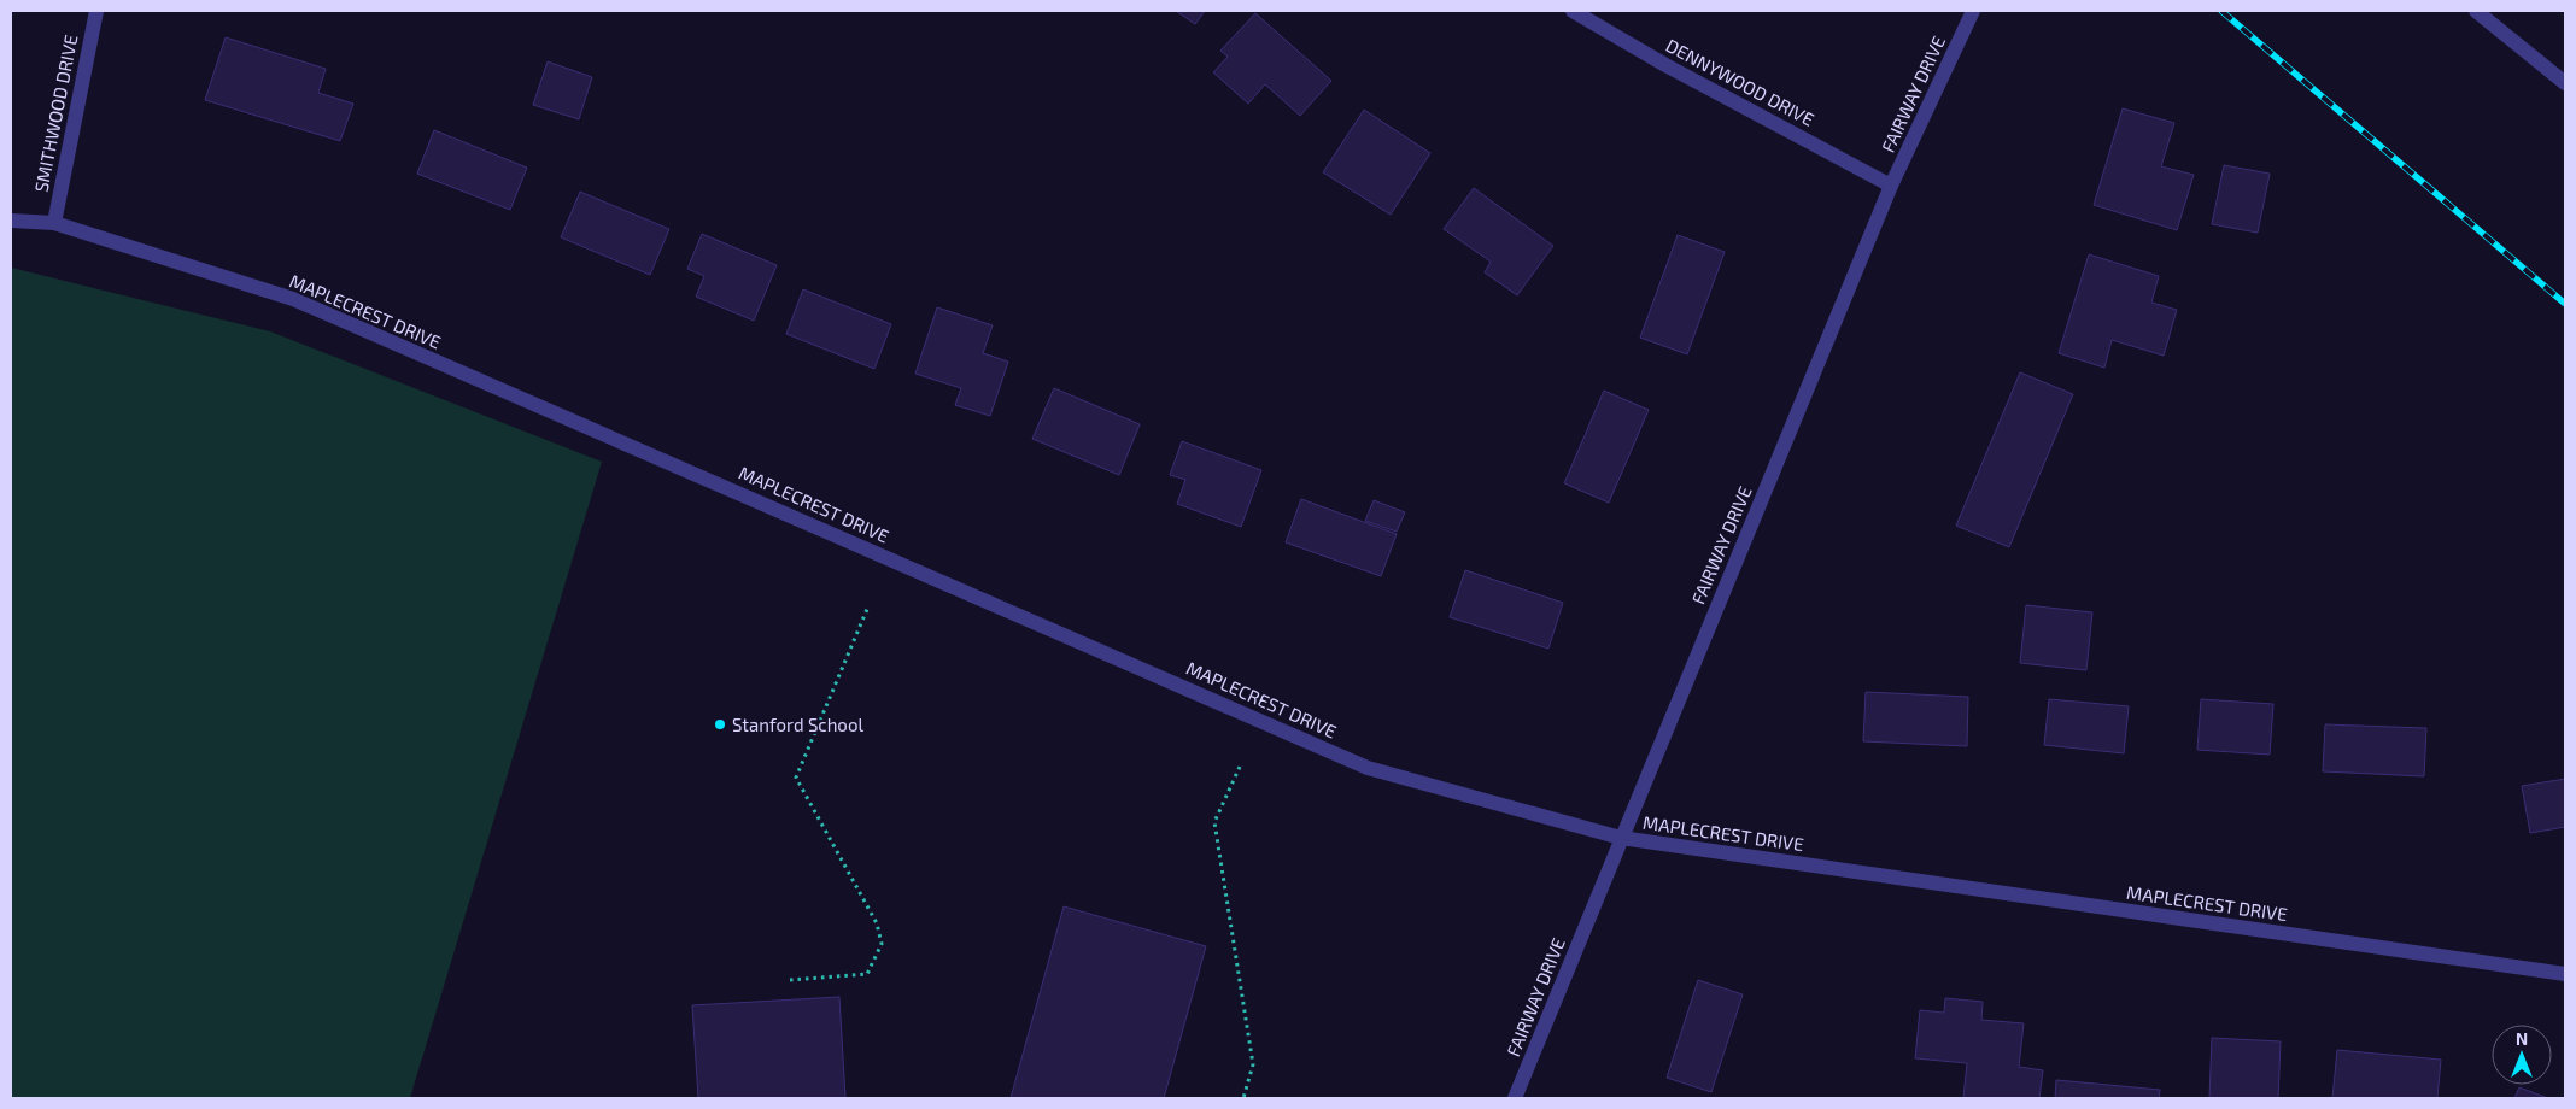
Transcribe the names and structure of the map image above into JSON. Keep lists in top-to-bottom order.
{
  "streets": {
    "street": [
      "DENNYWOOD DRIVE",
      "FAIRWAY DRIVE",
      "SMITHWOOD DRIVE",
      "MAPLECREST DRIVE"
    ]
  },
  "crossings": [
    ["DENNYWOOD DRIVE", "FAIRWAY DRIVE"],
    ["FAIRWAY DRIVE", "MAPLECREST DRIVE"],
    ["SMITHWOOD DRIVE", "MAPLECREST DRIVE"]
  ],
  "places": ["Stanford School"],
  "north": "top"
}
